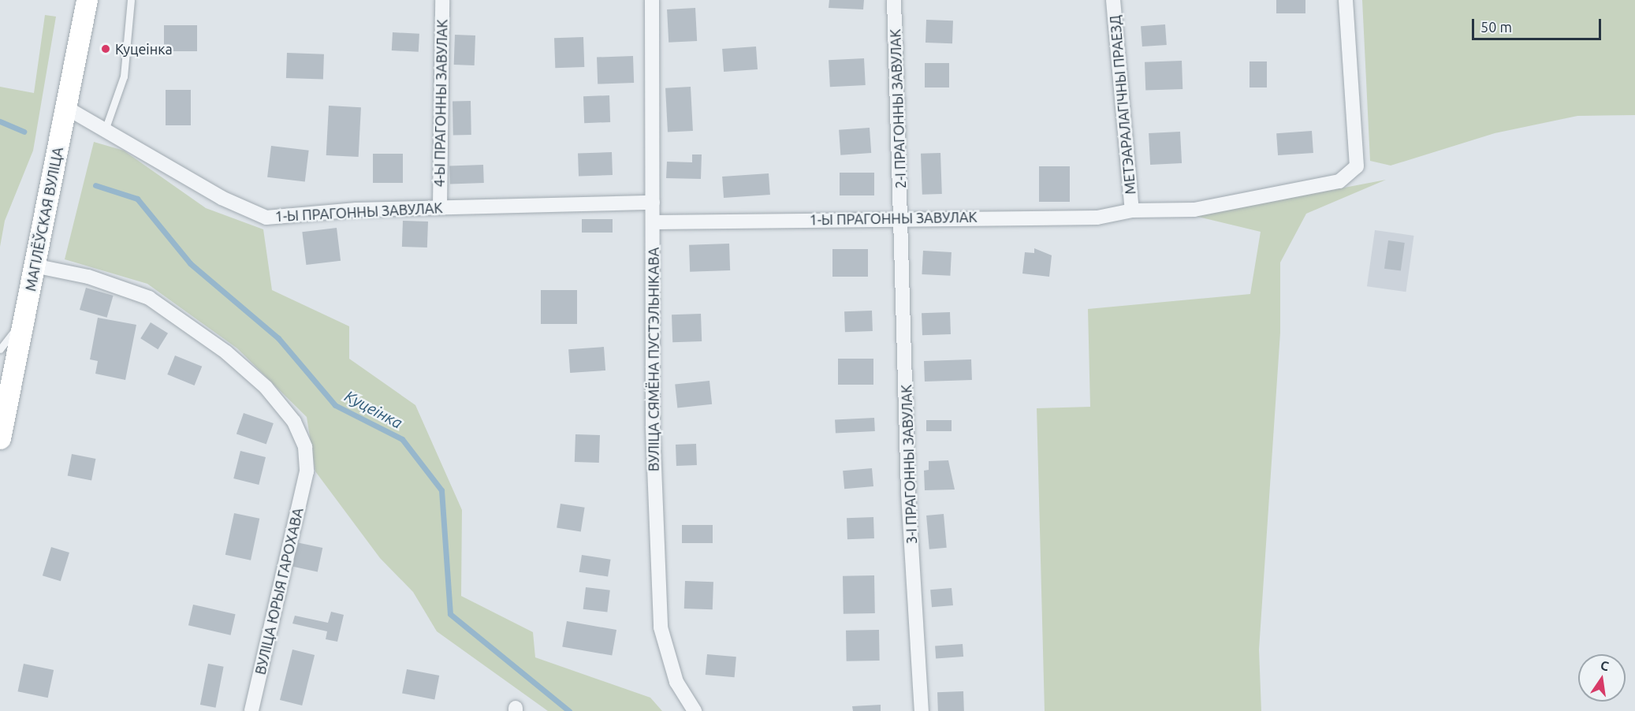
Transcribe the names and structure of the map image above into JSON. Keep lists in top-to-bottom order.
{
  "streets": {
    "main road": ["МАГІЛЁЎСКАЯ ВУЛІЦА"],
    "street": [
      "4-Ы ПРАГОННЫ ЗАВУЛАК",
      "МЕТЭАРАЛАГІЧНЫ ПРАЕЗД",
      "2-І ПРАГОННЫ ЗАВУЛАК",
      "1-Ы ПРАГОННЫ ЗАВУЛАК",
      "ВУЛІЦА СЯМЁНА ПУСТЭЛЬНІКАВА",
      "3-І ПРАГОННЫ ЗАВУЛАК",
      "ВУЛІЦА ЮРЫЯ ГАРОХАВА"
    ]
  },
  "crossings": [
    ["4-Ы ПРАГОННЫ ЗАВУЛАК", "1-Ы ПРАГОННЫ ЗАВУЛАК"],
    ["МЕТЭАРАЛАГІЧНЫ ПРАЕЗД", "1-Ы ПРАГОННЫ ЗАВУЛАК"],
    ["2-І ПРАГОННЫ ЗАВУЛАК", "1-Ы ПРАГОННЫ ЗАВУЛАК"],
    ["2-І ПРАГОННЫ ЗАВУЛАК", "3-І ПРАГОННЫ ЗАВУЛАК"],
    ["1-Ы ПРАГОННЫ ЗАВУЛАК", "МАГІЛЁЎСКАЯ ВУЛІЦА"],
    ["1-Ы ПРАГОННЫ ЗАВУЛАК", "ВУЛІЦА СЯМЁНА ПУСТЭЛЬНІКАВА"],
    ["1-Ы ПРАГОННЫ ЗАВУЛАК", "3-І ПРАГОННЫ ЗАВУЛАК"],
    ["МАГІЛЁЎСКАЯ ВУЛІЦА", "ВУЛІЦА ЮРЫЯ ГАРОХАВА"]
  ],
  "water": ["Куцеінка"],
  "places": ["Куцеінка"],
  "scale_bar": "50 m",
  "north": "top"
}
